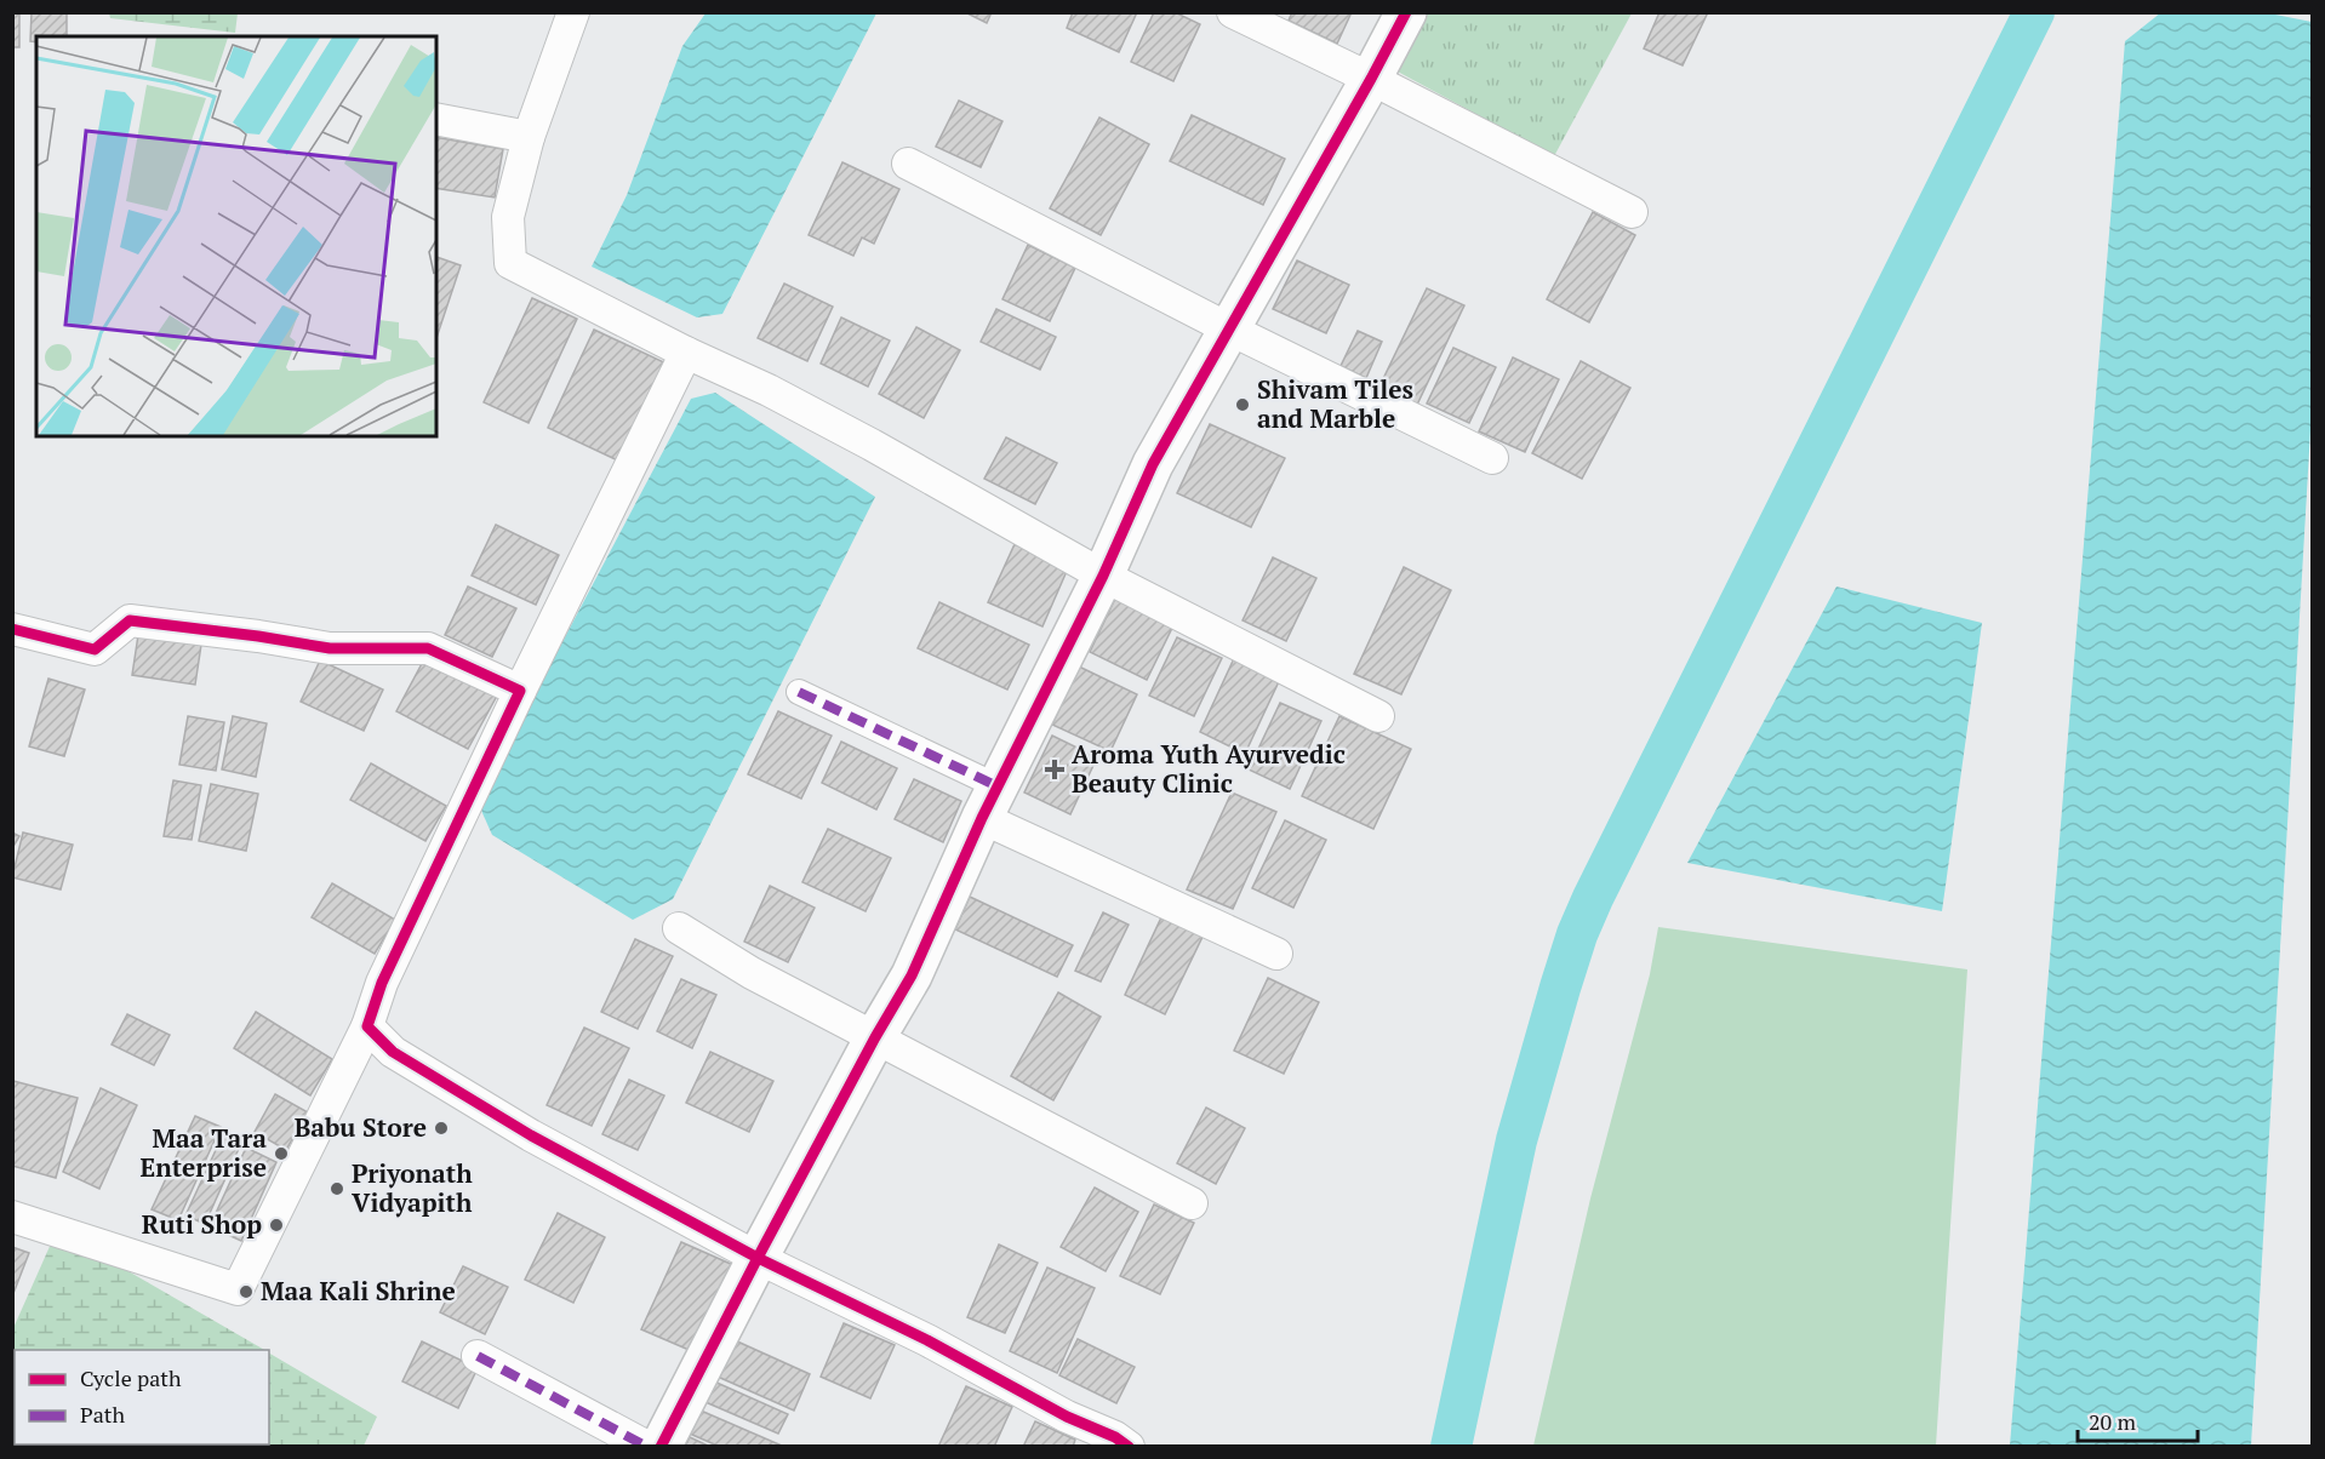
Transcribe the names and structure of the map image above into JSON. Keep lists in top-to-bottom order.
{
  "places": {
    "other": [
      "Shivam Tiles and Marble",
      "Babu Store",
      "Maa Tara Enterprise",
      "Priyonath Vidyapith",
      "Ruti Shop",
      "Maa Kali Shrine"
    ],
    "health": ["Aroma Yuth Ayurvedic Beauty Clinic"]
  },
  "legend": ["Cycle path", "Path"],
  "scale_bar": "20 m"
}
